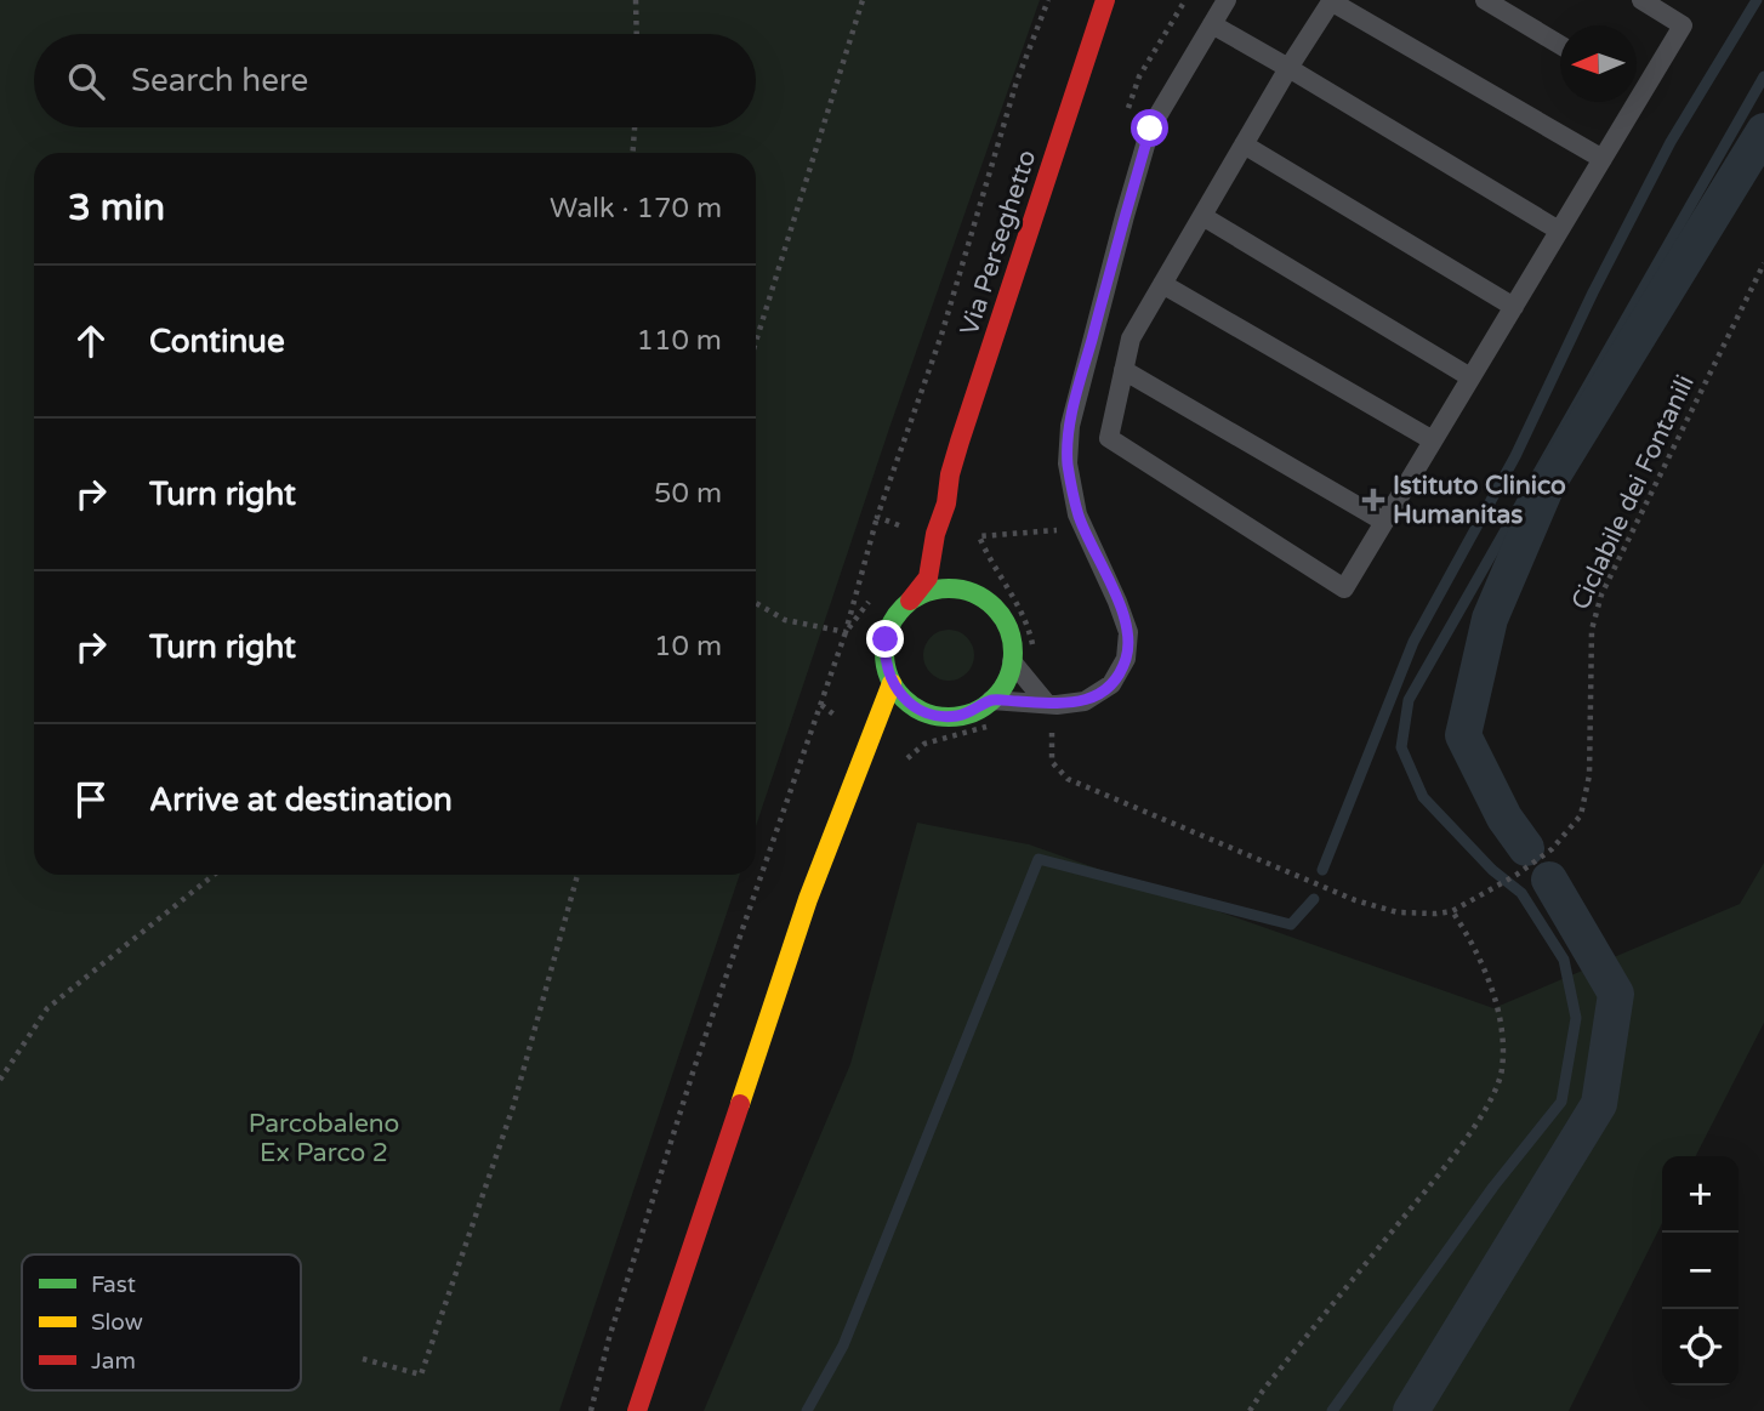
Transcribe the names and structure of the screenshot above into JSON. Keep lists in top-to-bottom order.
{
  "streets": {
    "street": ["Via Perseghetto"],
    "path": ["Ciclabile dei Fontanili"]
  },
  "parks": ["Parcobaleno Ex Parco 2"],
  "places": {
    "health": ["Istituto Clinico Humanitas"]
  },
  "legend": ["Fast", "Slow", "Jam"],
  "north": "left",
  "page": {
    "search": "Search here",
    "heading": ["3 min", "Walk · 170 m"],
    "list": [
      ["Continue", "110 m"],
      ["Turn right", "50 m"],
      ["Turn right", "10 m"],
      "Arrive at destination"
    ],
    "map_buttons": ["+", "−"]
  }
}
